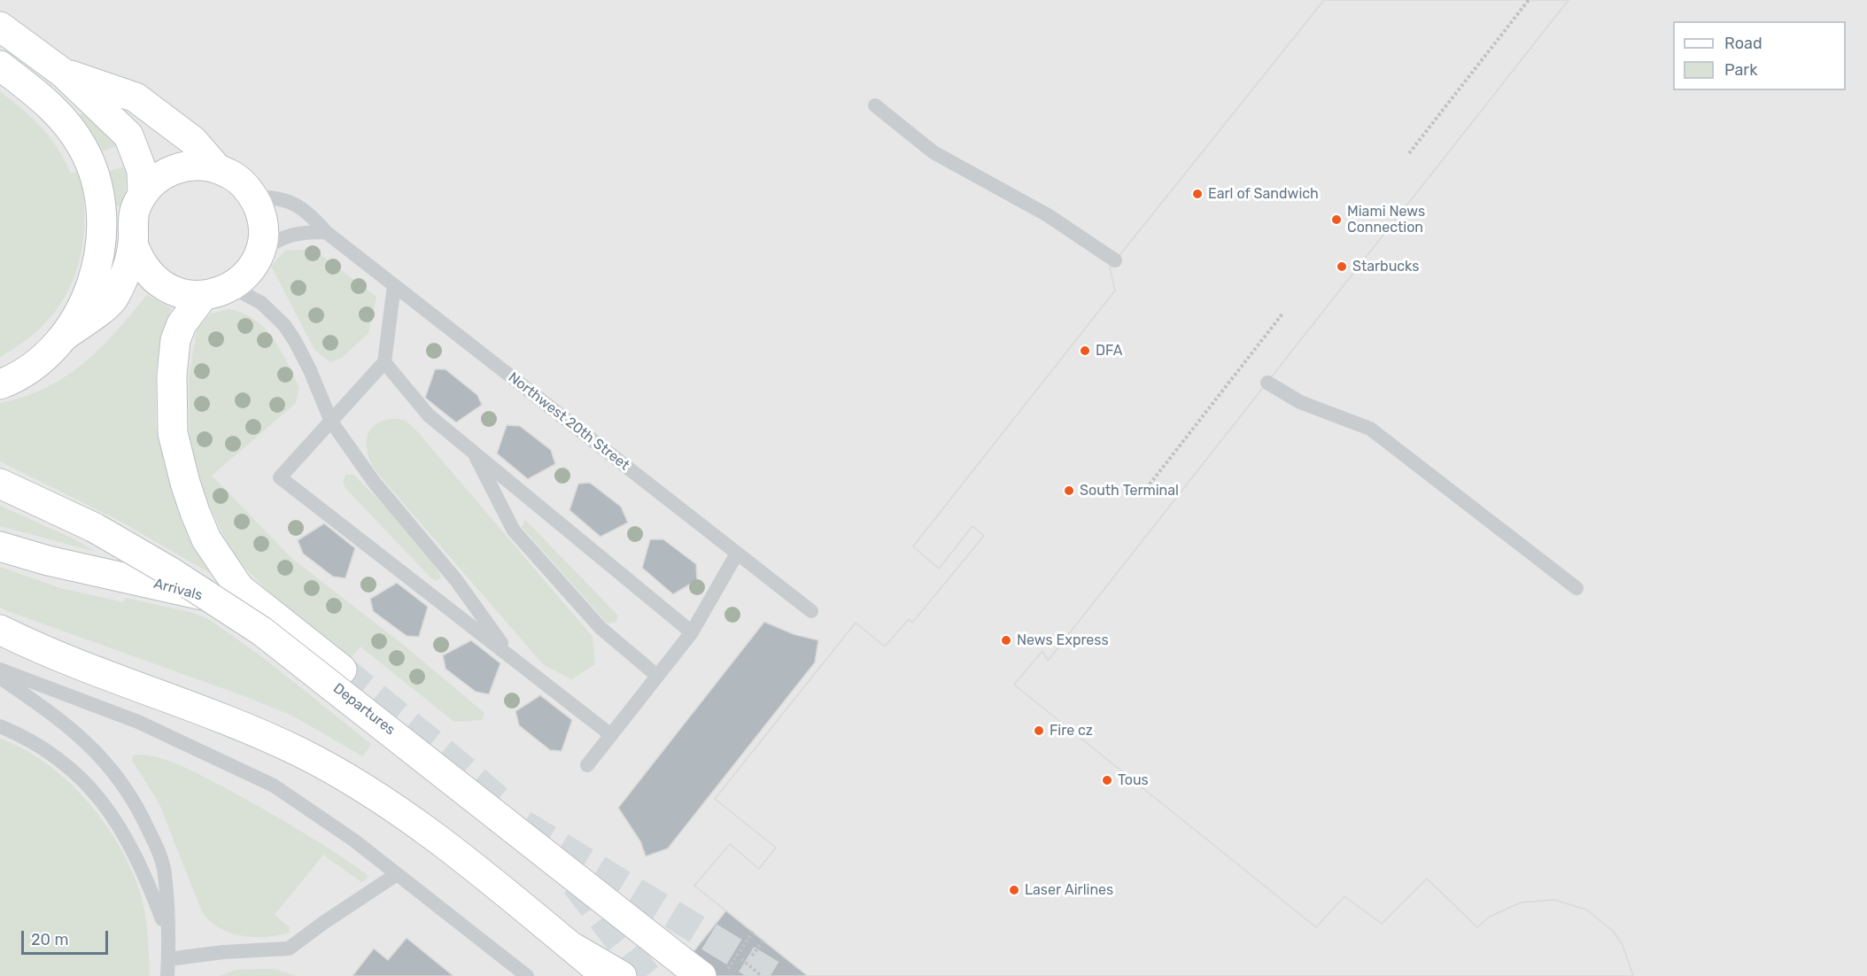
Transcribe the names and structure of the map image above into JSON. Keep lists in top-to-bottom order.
{
  "streets": {
    "main road": ["Arrivals", "Departures"],
    "lane": ["Northwest 20th Street"]
  },
  "crossings": [
    ["Northwest 20th Street", "Arrivals"]
  ],
  "places": [
    "Earl of Sandwich",
    "Miami News Connection",
    "Starbucks",
    "DFA",
    "South Terminal",
    "News Express",
    "Fire cz",
    "Tous",
    "Laser Airlines"
  ],
  "legend": ["Road", "Park"],
  "scale_bar": "20 m"
}
